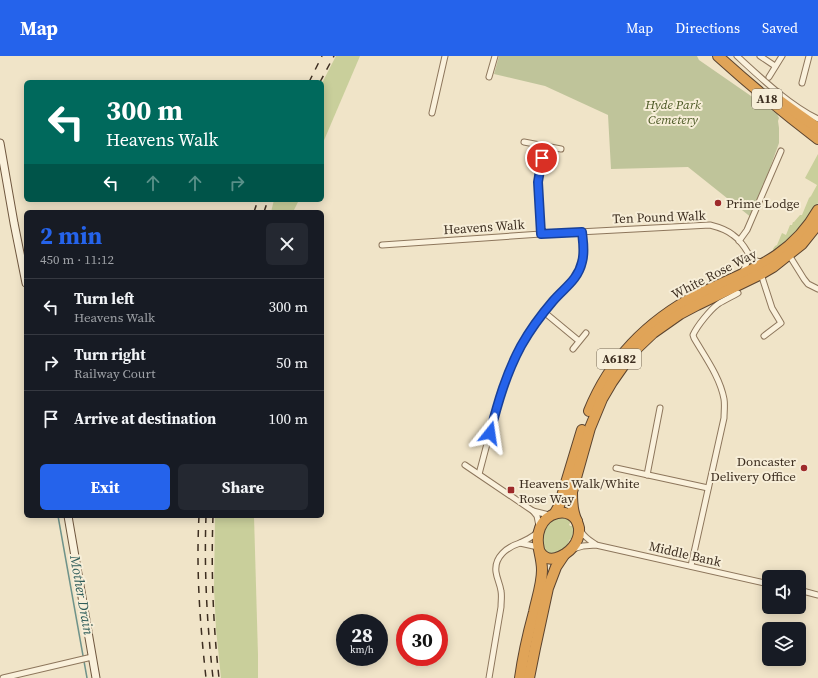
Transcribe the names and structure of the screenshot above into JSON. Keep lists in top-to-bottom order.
{
  "streets": {
    "highway": ["A18", "White Rose Way", "A6182"],
    "street": ["Ten Pound Walk", "Heavens Walk", "Middle Bank"]
  },
  "crossings": [
    ["Ten Pound Walk", "Heavens Walk"],
    ["White Rose Way", "Middle Bank"]
  ],
  "water": ["Mother Drain"],
  "parks": ["Hyde Park Cemetery"],
  "places": {
    "other": ["Prime Lodge", "Doncaster Delivery Office"],
    "transit": ["Heavens Walk/White Rose Way"]
  },
  "page": {
    "header": "Map",
    "nav": ["Map", "Directions", "Saved"],
    "turn": ["300 m", "Heavens Walk"],
    "heading": ["2 min", "450 m · 11:12"],
    "list": [
      {
        "name": "Turn left",
        "note": "Heavens Walk",
        "value": "300 m"
      },
      {
        "name": "Turn right",
        "note": "Railway Court",
        "value": "50 m"
      },
      {
        "name": "Arrive at destination",
        "value": "100 m"
      }
    ],
    "buttons": ["Exit", "Share"],
    "speed": "28 km/h",
    "limit": "30"
  }
}
